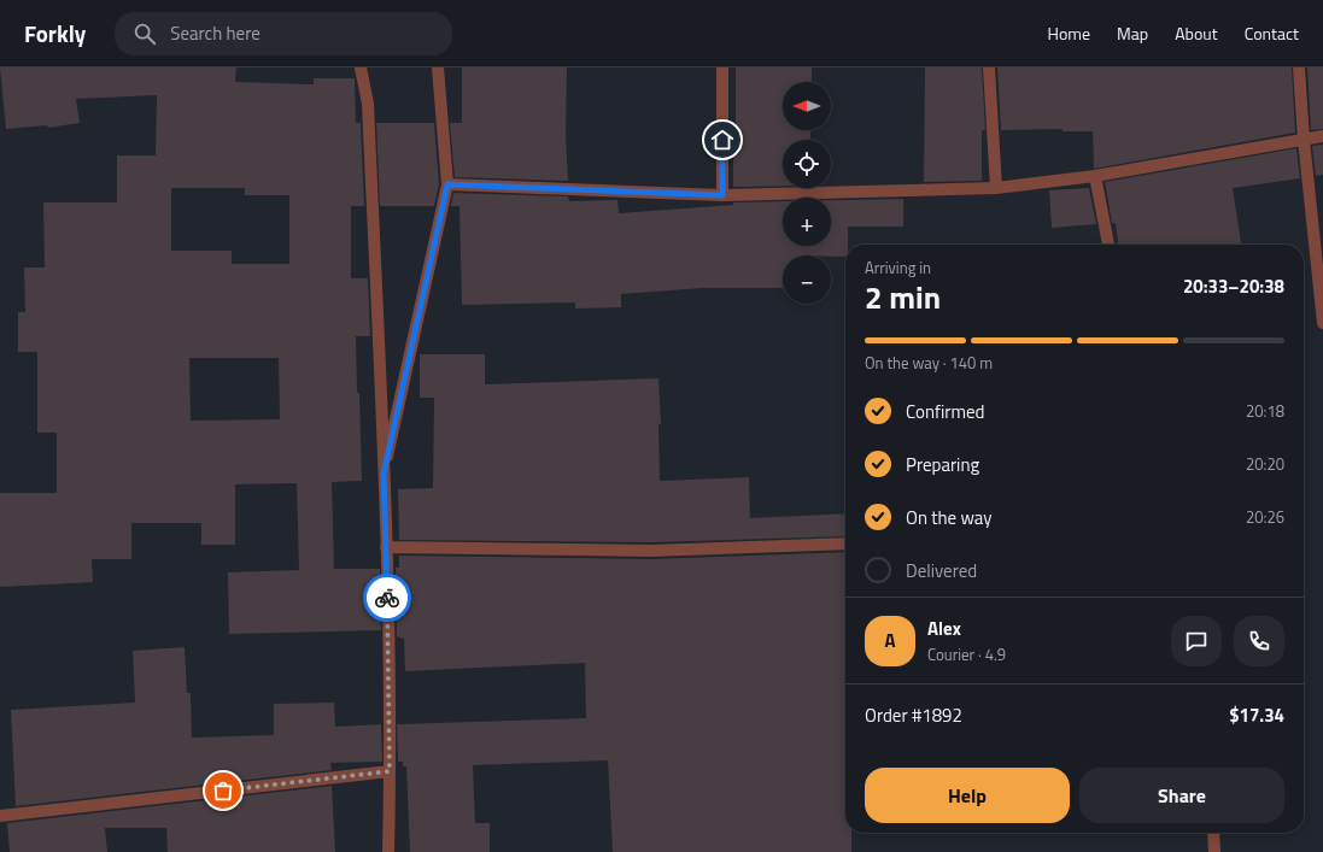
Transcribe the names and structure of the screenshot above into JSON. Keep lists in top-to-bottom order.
{
  "north": "left",
  "page": {
    "header": "Forkly",
    "search": "Search here",
    "nav": [
      "Home",
      "Map",
      "About",
      "Contact"
    ],
    "map_buttons": ["+", "−"],
    "heading": ["2 min", "Arriving in", "20:33–20:38"],
    "panel": [
      "Alex",
      "Courier · 4.9",
      "Order #1892",
      "$17.34"
    ],
    "bar": "On the way · 140 m",
    "list": [
      ["Confirmed", "20:18"],
      ["Preparing", "20:20"],
      ["On the way", "20:26"],
      "Delivered"
    ],
    "round": "A",
    "buttons": ["Help", "Share"]
  }
}
